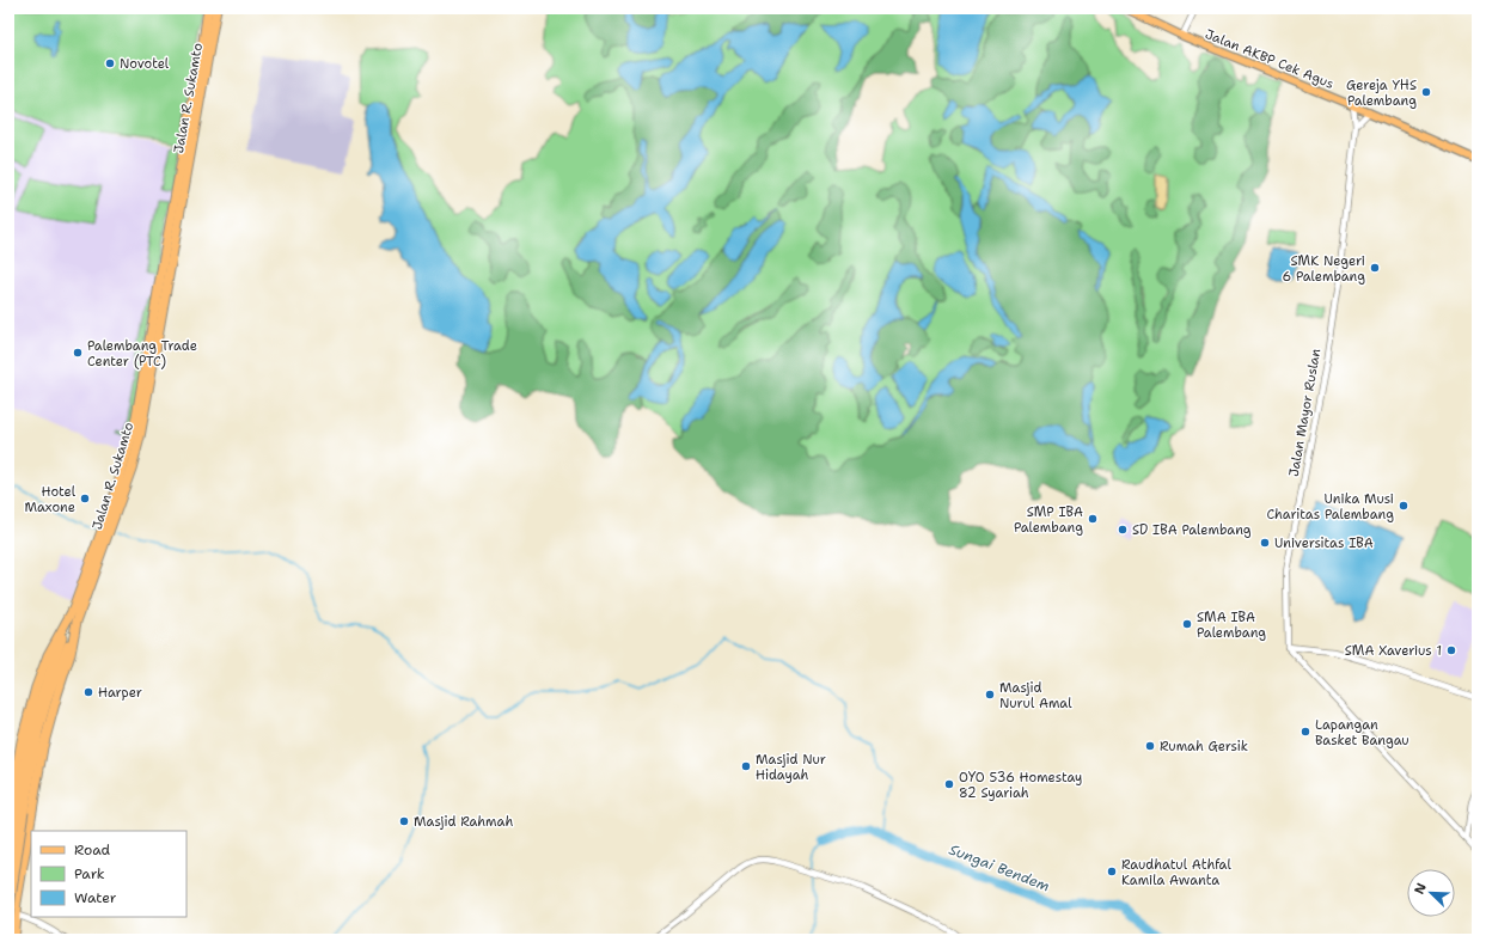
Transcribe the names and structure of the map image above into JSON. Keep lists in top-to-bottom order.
{
  "streets": {
    "highway": ["Jalan R. Sukamto"],
    "main road": ["Jalan AKBP Cek Agus"],
    "street": ["Jalan Mayor Ruslan"]
  },
  "crossings": [
    ["Jalan AKBP Cek Agus", "Jalan Mayor Ruslan"]
  ],
  "water": ["Sungai Bendem"],
  "places": [
    "Novotel",
    "Gereja YHS Palembang",
    "SMK Negeri 6 Palembang",
    "Palembang Trade Center (PTC)",
    "Hotel Maxone",
    "Unika Musi Charitas Palembang",
    "SMP IBA Palembang",
    "SD IBA Palembang",
    "Universitas IBA",
    "SMA IBA Palembang",
    "SMA Xaverius 1",
    "Harper",
    "Masjid Nurul Amal",
    "Lapangan Basket Bangau",
    "Rumah Gersik",
    "Masjid Nur Hidayah",
    "OYO 536 Homestay 82 Syariah",
    "Masjid Rahmah",
    "Raudhatul Athfal Kamila Awanta"
  ],
  "legend": ["Road", "Park", "Water"],
  "north": "top left"
}
